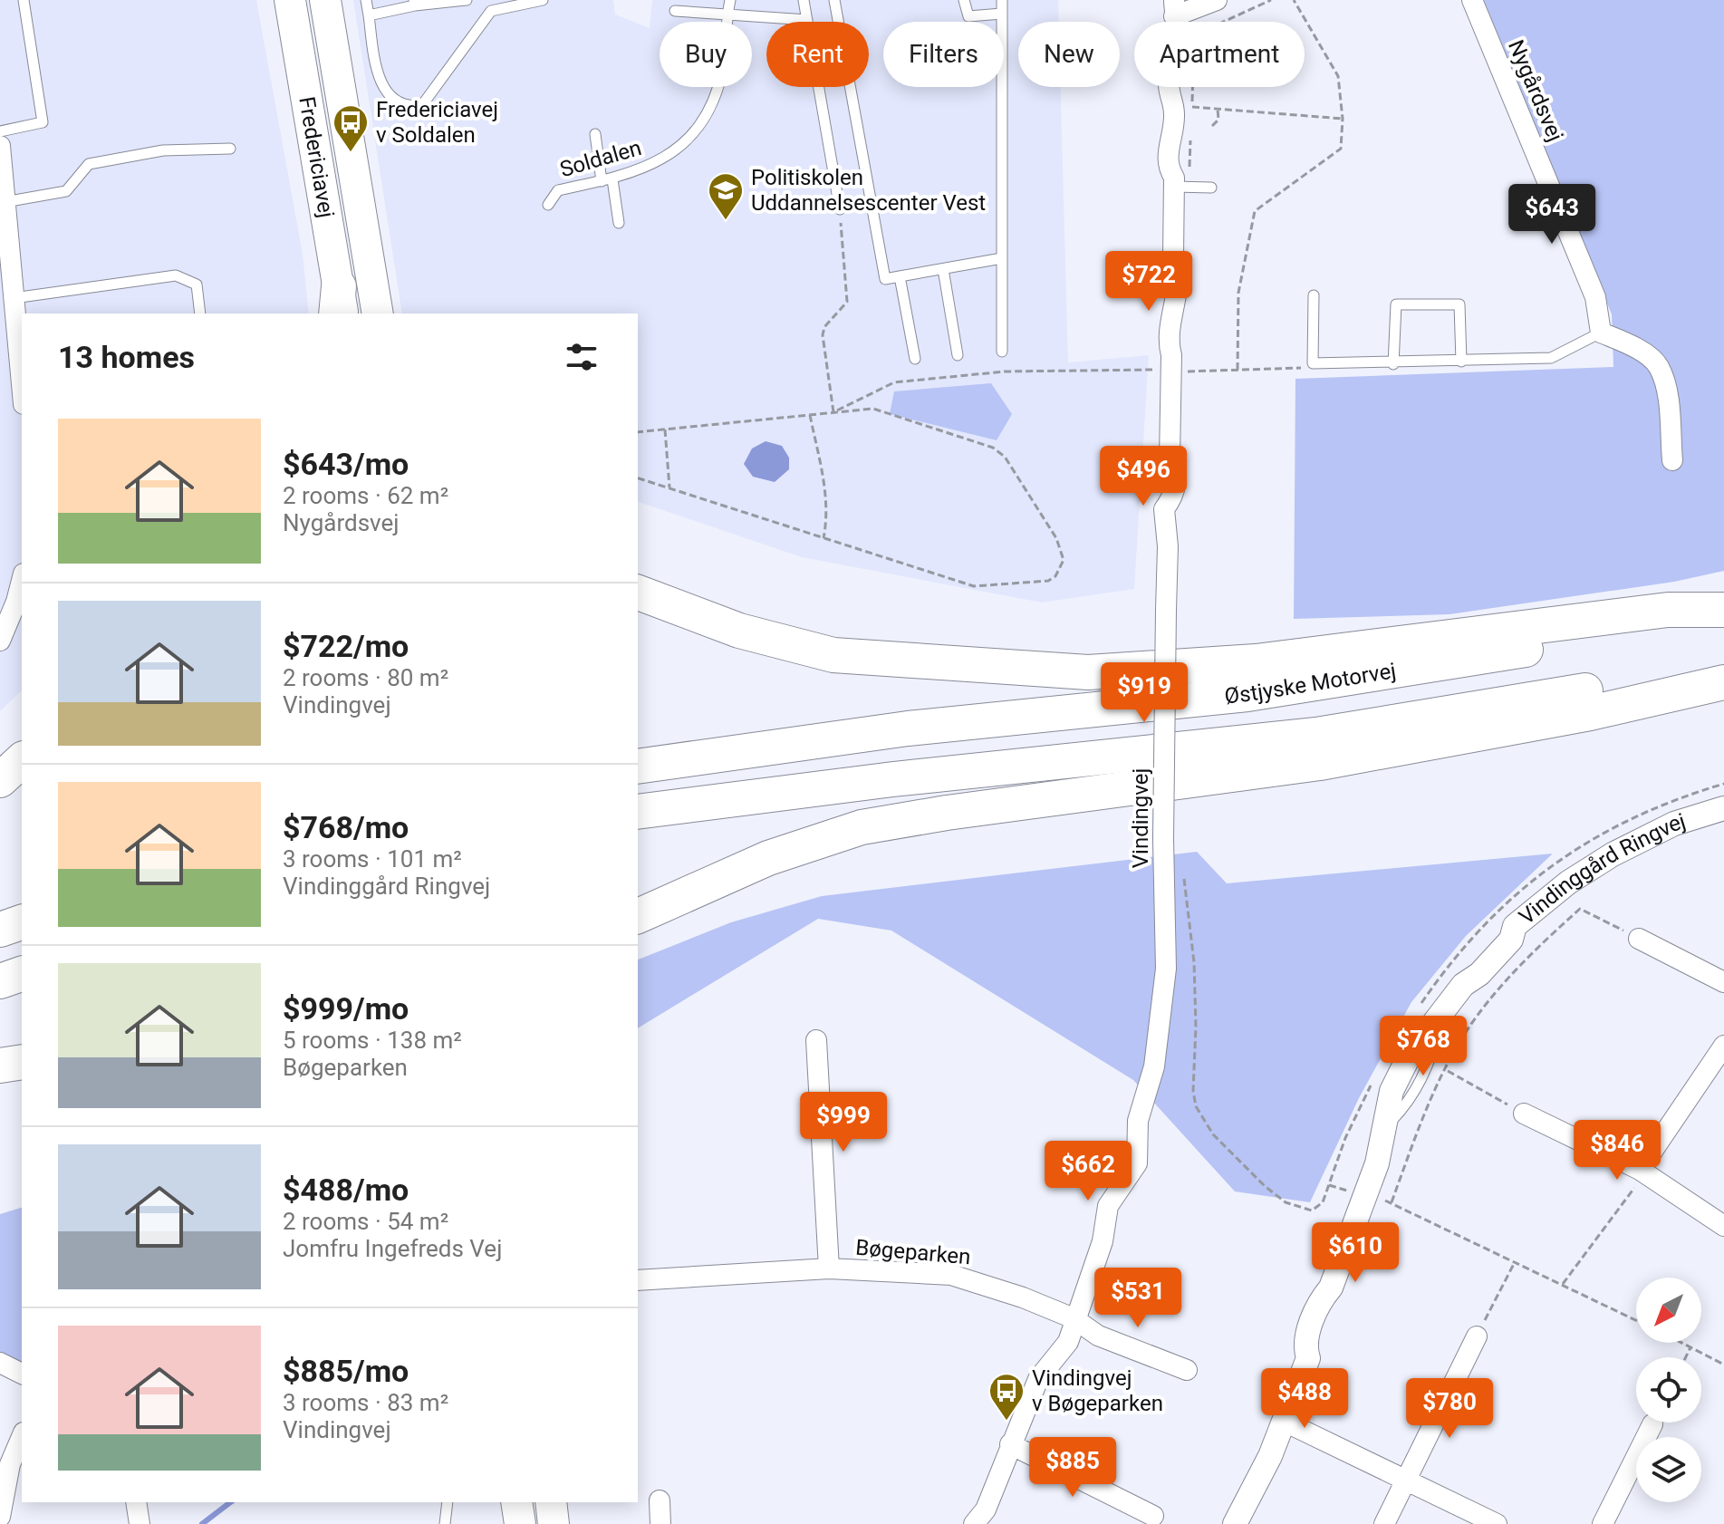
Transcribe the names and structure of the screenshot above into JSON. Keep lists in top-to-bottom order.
{
  "streets": {
    "highway": ["Østjyske Motorvej"],
    "main road": ["Fredericiavej"],
    "street": [
      "Nygårdsvej",
      "Vindingvej",
      "Vindinggård Ringvej",
      "Bøgeparken"
    ],
    "lane": ["Soldalen"]
  },
  "crossings": [
    ["Vindingvej", "Bøgeparken"]
  ],
  "places": {
    "bus stop": ["Fredericiavej v Soldalen", "Vindingvej v Bøgeparken"],
    "school or university": ["Politiskolen Uddannelsescenter Vest"]
  },
  "north": "bottom left",
  "page": {
    "chip": [
      "Buy",
      "Rent",
      "Filters",
      "New",
      "Apartment"
    ],
    "price": [
      "$643",
      "$722",
      "$496",
      "$919",
      "$768",
      "$999",
      "$846",
      "$662",
      "$610",
      "$531",
      "$488",
      "$780",
      "$885"
    ],
    "heading": "13 homes",
    "list": [
      {
        "name": "$643/mo",
        "note": "2 rooms · 62 m² · Nygårdsvej"
      },
      {
        "name": "$722/mo",
        "note": "2 rooms · 80 m² · Vindingvej"
      },
      {
        "name": "$768/mo",
        "note": "3 rooms · 101 m² · Vindinggård Ringvej"
      },
      {
        "name": "$999/mo",
        "note": "5 rooms · 138 m² · Bøgeparken"
      },
      {
        "name": "$488/mo",
        "note": "2 rooms · 54 m² · Jomfru Ingefreds Vej"
      },
      {
        "name": "$885/mo",
        "note": "3 rooms · 83 m² · Vindingvej"
      }
    ]
  }
}
